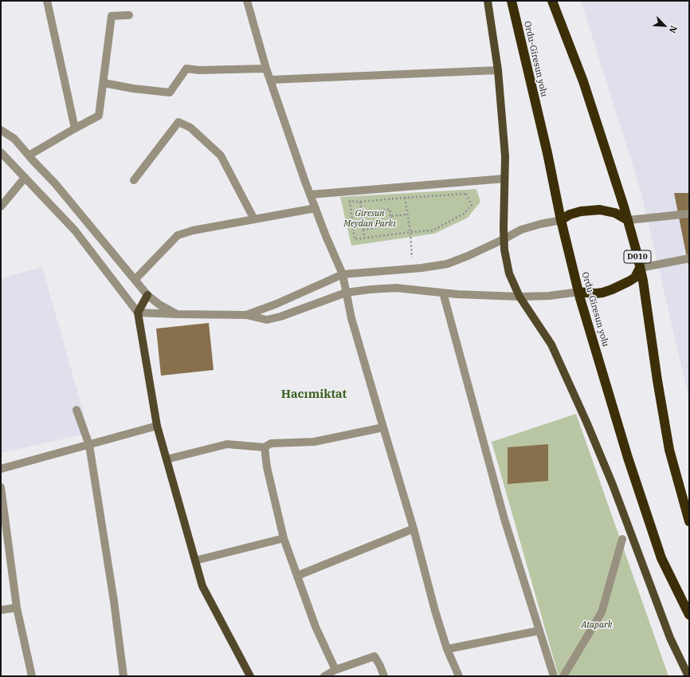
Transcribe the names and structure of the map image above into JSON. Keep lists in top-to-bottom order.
{
  "streets": {
    "highway": ["Ordu-Giresun yolu", "D010"]
  },
  "crossings": [
    ["Ordu-Giresun yolu", "D010"]
  ],
  "districts": ["Hacımiktat"],
  "parks": ["Giresun Meydan Parkı", "Atapark"],
  "north": "bottom right"
}
